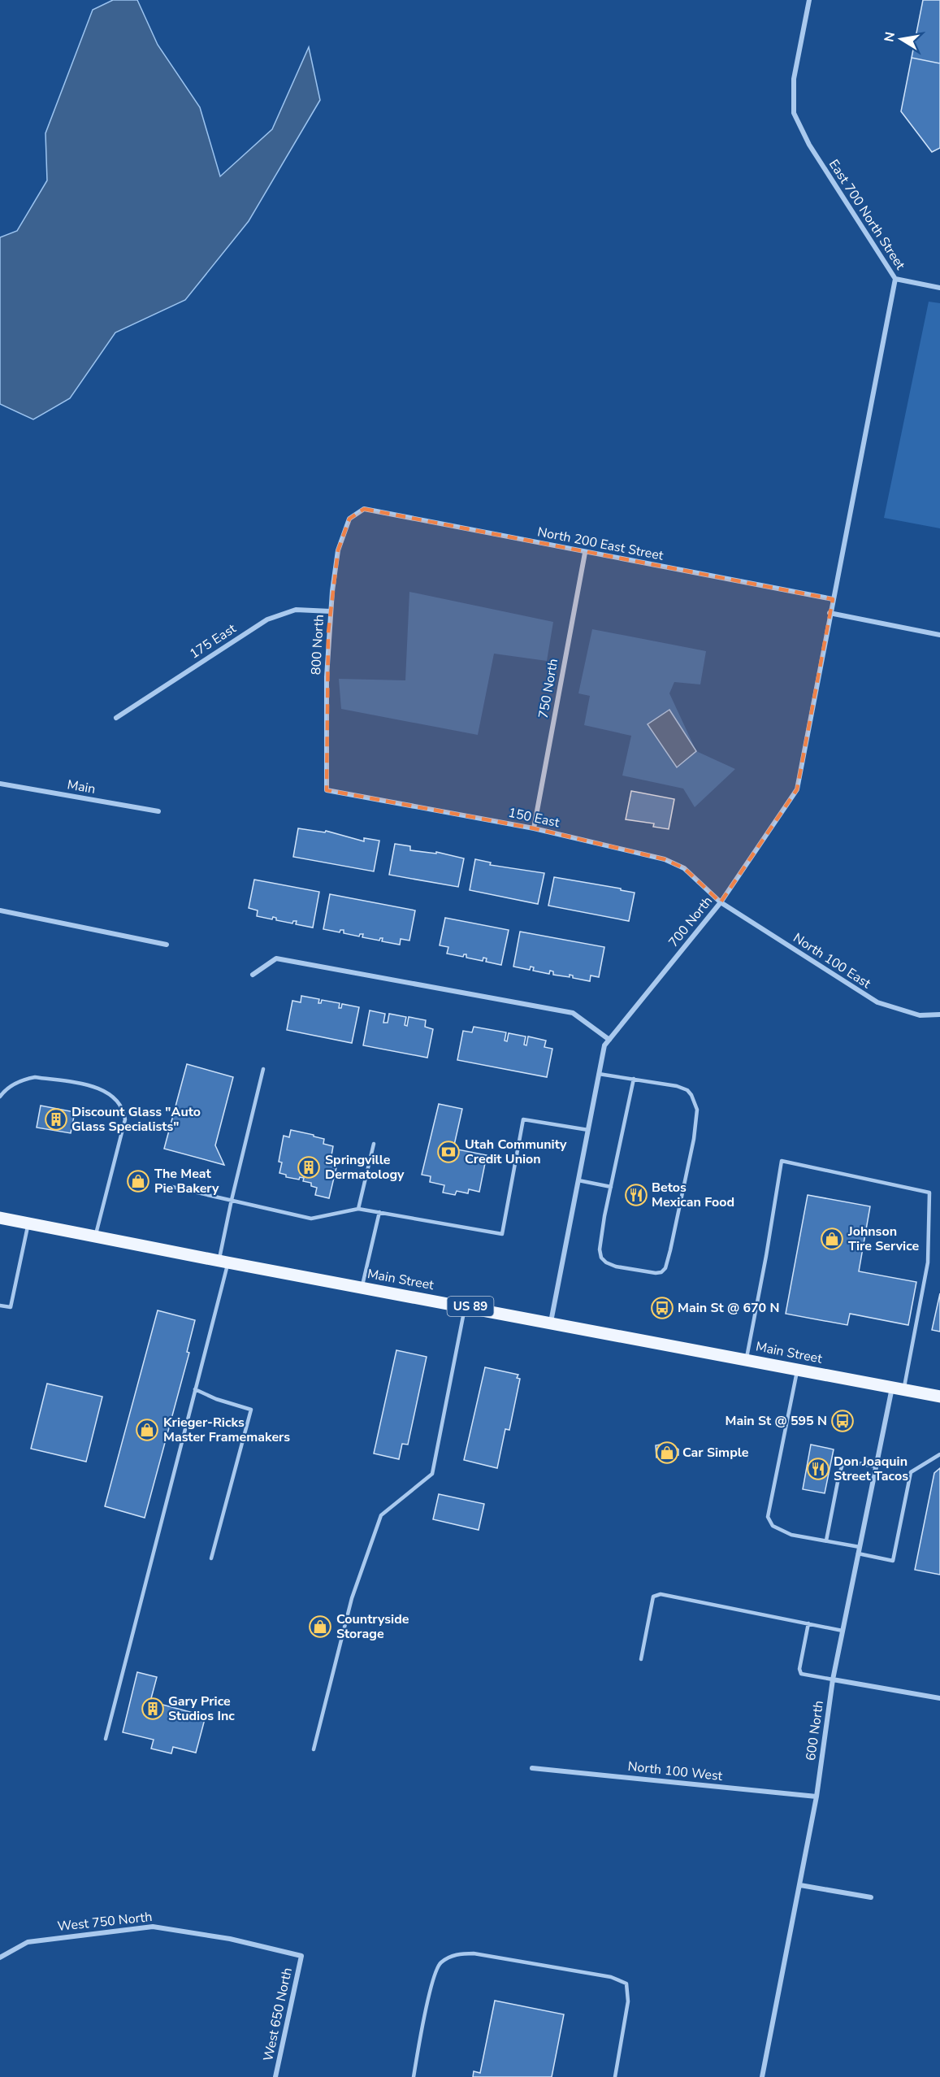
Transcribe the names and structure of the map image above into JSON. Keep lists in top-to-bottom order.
{
  "streets": {
    "main road": ["Main Street", "US 89"],
    "street": [
      "East 700 North Street",
      "North 200 East Street",
      "175 East",
      "800 North",
      "750 North",
      "Main",
      "150 East",
      "700 North",
      "North 100 East",
      "600 North",
      "North 100 West",
      "West 750 North",
      "West 650 North"
    ]
  },
  "crossings": [
    ["East 700 North Street", "700 North"],
    ["North 200 East Street", "800 North"],
    ["North 200 East Street", "750 North"],
    ["North 200 East Street", "700 North"],
    ["175 East", "800 North"],
    ["800 North", "150 East"],
    ["750 North", "150 East"],
    ["150 East", "700 North"],
    ["150 East", "North 100 East"],
    ["700 North", "North 100 East"],
    ["700 North", "Main Street"],
    ["Main Street", "600 North"],
    ["600 North", "North 100 West"],
    ["West 750 North", "West 650 North"]
  ],
  "places": {
    "building": ["Discount Glass \"Auto Glass Specialists\"", "Springville Dermatology", "Gary Price Studios Inc"],
    "bank": ["Utah Community Credit Union"],
    "shop": [
      "The Meat Pie Bakery",
      "Johnson Tire Service",
      "Krieger-Ricks Master Framemakers",
      "Car Simple",
      "Countryside Storage"
    ],
    "restaurant": ["Betos Mexican Food", "Don Joaquin Street Tacos"],
    "bus stop": ["Main St @ 670 N", "Main St @ 595 N"]
  },
  "north": "left"
}
